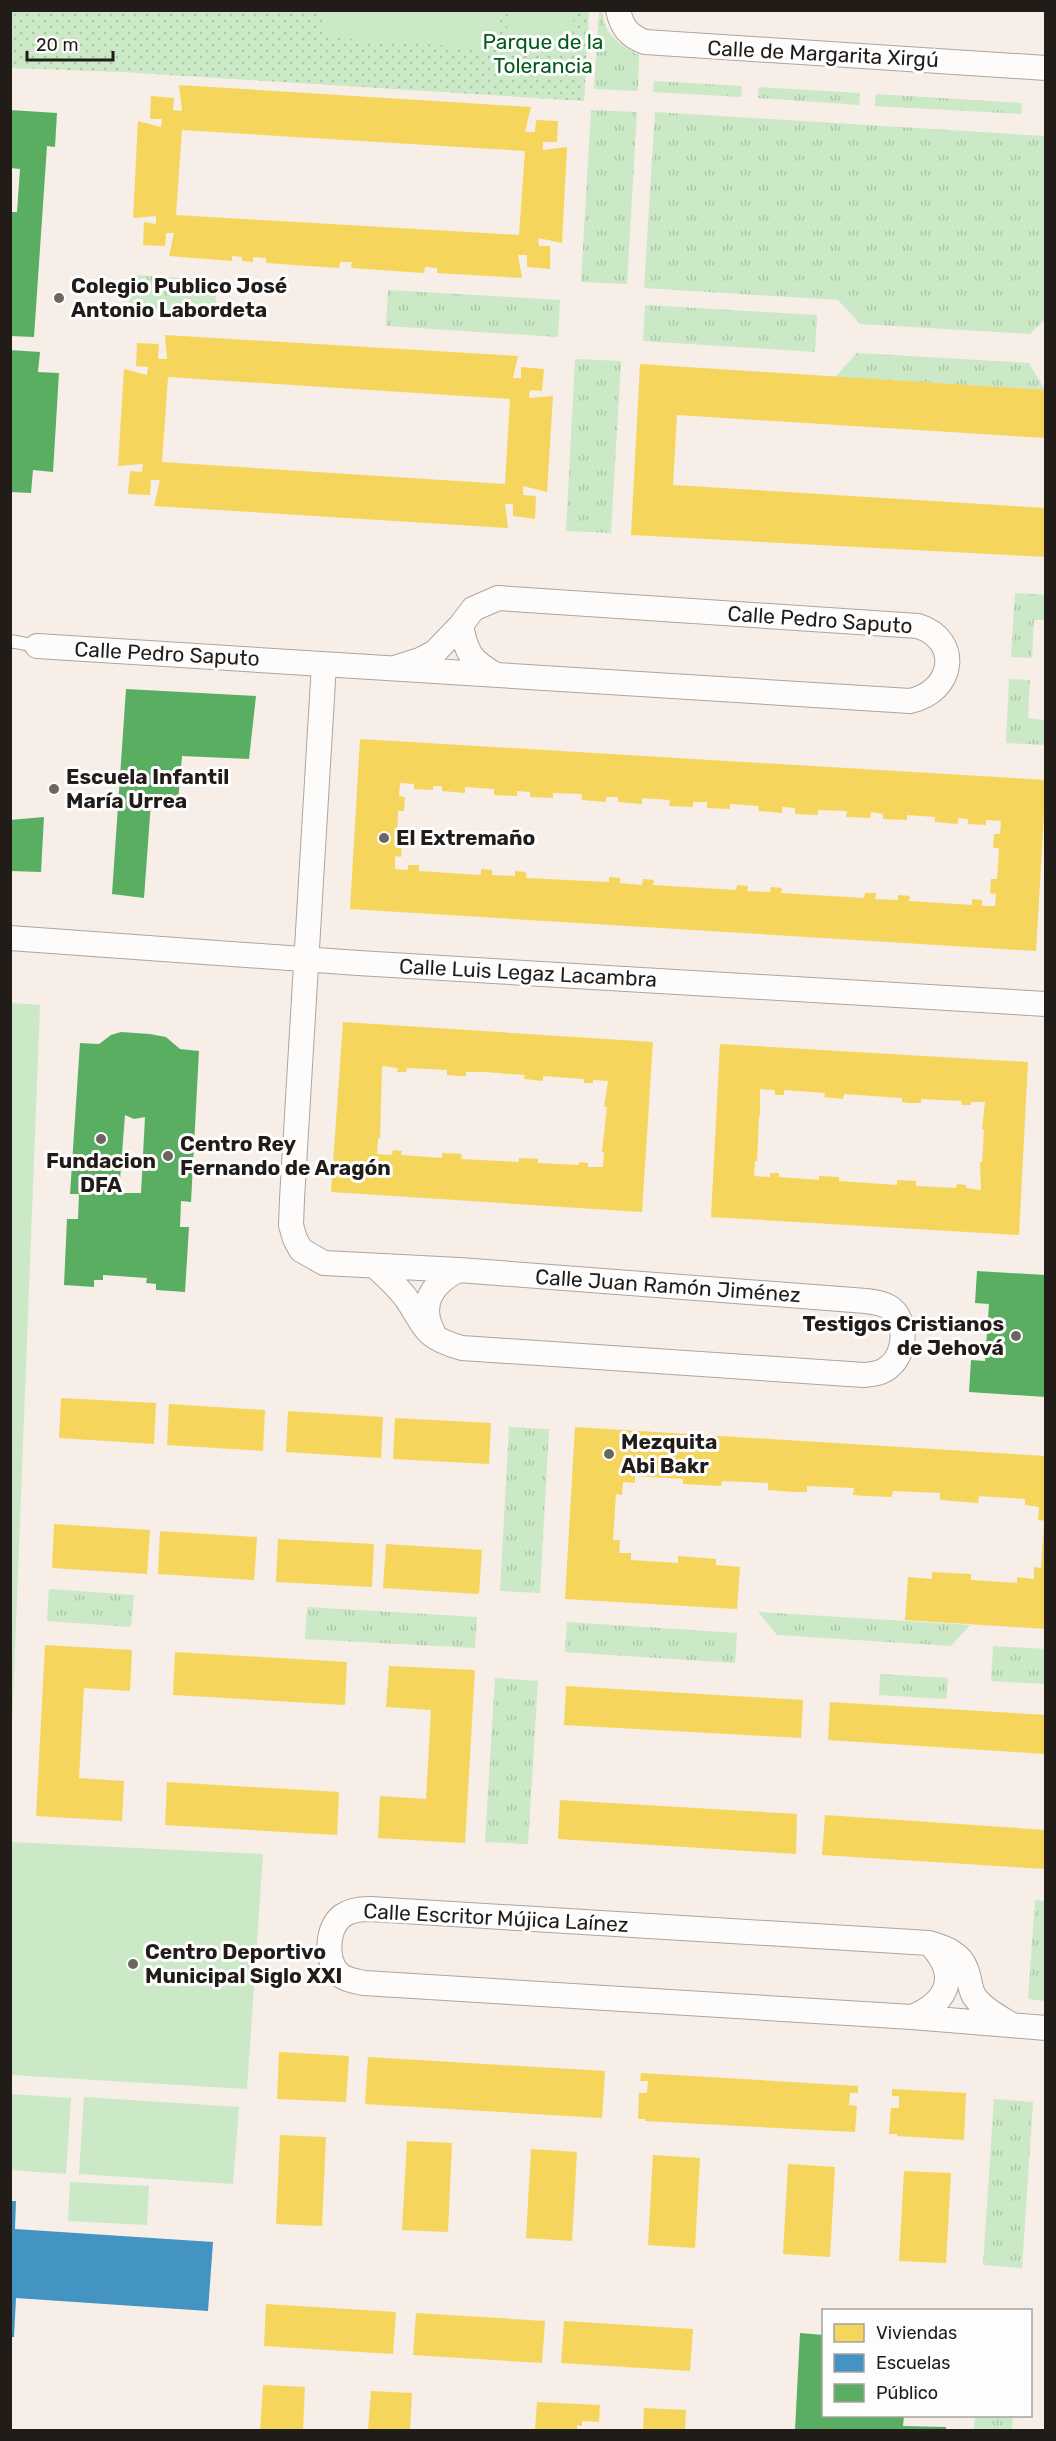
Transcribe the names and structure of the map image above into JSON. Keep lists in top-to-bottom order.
{
  "streets": {
    "street": [
      "Calle de Margarita Xirgú",
      "Calle Pedro Saputo",
      "Calle Luis Legaz Lacambra",
      "Calle Juan Ramón Jiménez",
      "Calle Escritor Mújica Laínez"
    ]
  },
  "crossings": [
    ["Calle Luis Legaz Lacambra", "Calle Juan Ramón Jiménez"]
  ],
  "parks": ["Parque de la Tolerancia"],
  "places": [
    "Colegio Publico José Antonio Labordeta",
    "Escuela Infantil María Urrea",
    "El Extremaño",
    "Fundacion DFA",
    "Centro Rey Fernando de Aragón",
    "Testigos Cristianos de Jehová",
    "Mezquita Abi Bakr",
    "Centro Deportivo Municipal Siglo XXI"
  ],
  "legend": ["Viviendas", "Escuelas", "Público"],
  "scale_bar": "20 m"
}
